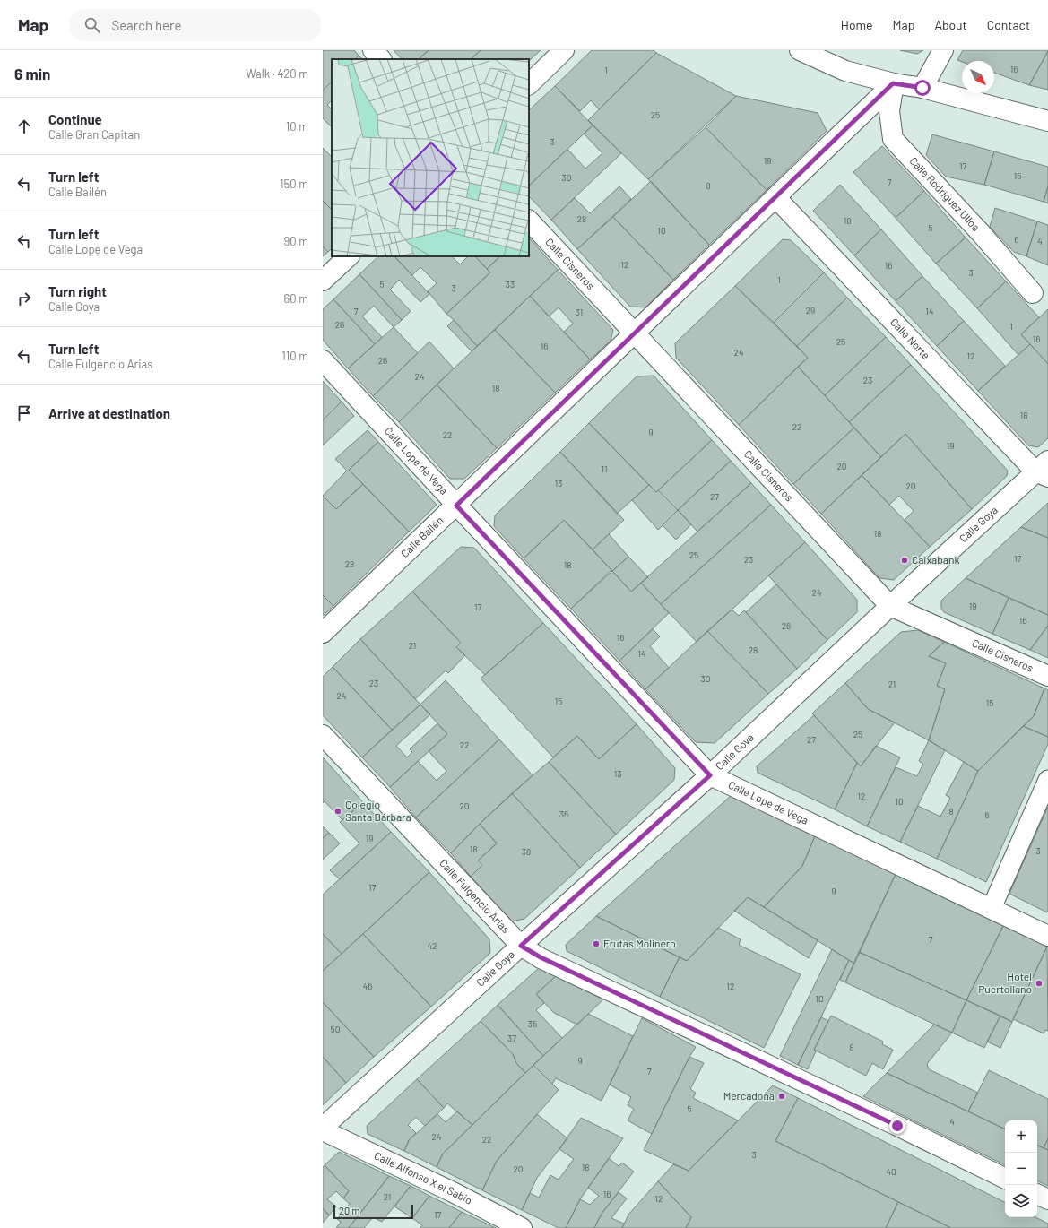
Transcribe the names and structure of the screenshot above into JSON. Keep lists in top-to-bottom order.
{
  "streets": {
    "street": [
      "Calle Rodríguez Ulloa",
      "Calle Cisneros",
      "Calle Norte",
      "Calle Lope de Vega",
      "Calle Goya",
      "Calle Bailén",
      "Calle Fulgencio Arias",
      "Calle Alfonso X el Sabio"
    ]
  },
  "crossings": [
    ["Calle Rodríguez Ulloa", "Calle Bailén"],
    ["Calle Cisneros", "Calle Goya"],
    ["Calle Cisneros", "Calle Bailén"],
    ["Calle Norte", "Calle Goya"],
    ["Calle Norte", "Calle Bailén"],
    ["Calle Lope de Vega", "Calle Goya"],
    ["Calle Lope de Vega", "Calle Bailén"],
    ["Calle Goya", "Calle Fulgencio Arias"],
    ["Calle Goya", "Calle Alfonso X el Sabio"]
  ],
  "places": [
    "Caixabank",
    "Colegio Santa Bárbara",
    "Frutas Molinero",
    "Hotel Puertollano",
    "Mercadona"
  ],
  "house_numbers": [
    "16",
    "1",
    "25",
    "3",
    "19",
    "17",
    "15",
    "30",
    "7",
    "8",
    "28",
    "18",
    "5",
    "10",
    "6",
    "4",
    "12",
    "16",
    "3",
    "1",
    "5",
    "33",
    "3",
    "29",
    "7",
    "14",
    "31",
    "26",
    "1",
    "16",
    "25",
    "16",
    "24",
    "12",
    "26",
    "24",
    "23",
    "18",
    "18",
    "22",
    "9",
    "22",
    "19",
    "20",
    "11",
    "13",
    "20",
    "27",
    "18",
    "25",
    "17",
    "23",
    "28",
    "18",
    "24",
    "19",
    "17",
    "16",
    "26",
    "16",
    "21",
    "28",
    "14",
    "30",
    "23",
    "21",
    "24",
    "15",
    "15",
    "25",
    "27",
    "22",
    "13",
    "12",
    "10",
    "20",
    "8",
    "36",
    "6",
    "19",
    "18",
    "3",
    "38",
    "17",
    "9",
    "7",
    "42",
    "46",
    "12",
    "10",
    "35",
    "50",
    "37",
    "8",
    "9",
    "7",
    "5",
    "4",
    "24",
    "22",
    "3",
    "18",
    "20",
    "40",
    "16",
    "21",
    "12",
    "17"
  ],
  "scale_bar": "20 m",
  "north": "bottom right",
  "page": {
    "header": "Map",
    "search": "Search here",
    "nav": [
      "Home",
      "Map",
      "About",
      "Contact"
    ],
    "heading": ["6 min", "Walk · 420 m"],
    "list": [
      ["Continue", "Calle Gran Capitan", "10 m"],
      ["Turn left", "Calle Bailén", "150 m"],
      ["Turn left", "Calle Lope de Vega", "90 m"],
      ["Turn right", "Calle Goya", "60 m"],
      ["Turn left", "Calle Fulgencio Arias", "110 m"],
      "Arrive at destination"
    ],
    "map_buttons": ["+", "−"],
    "scale": "20 m"
  }
}
